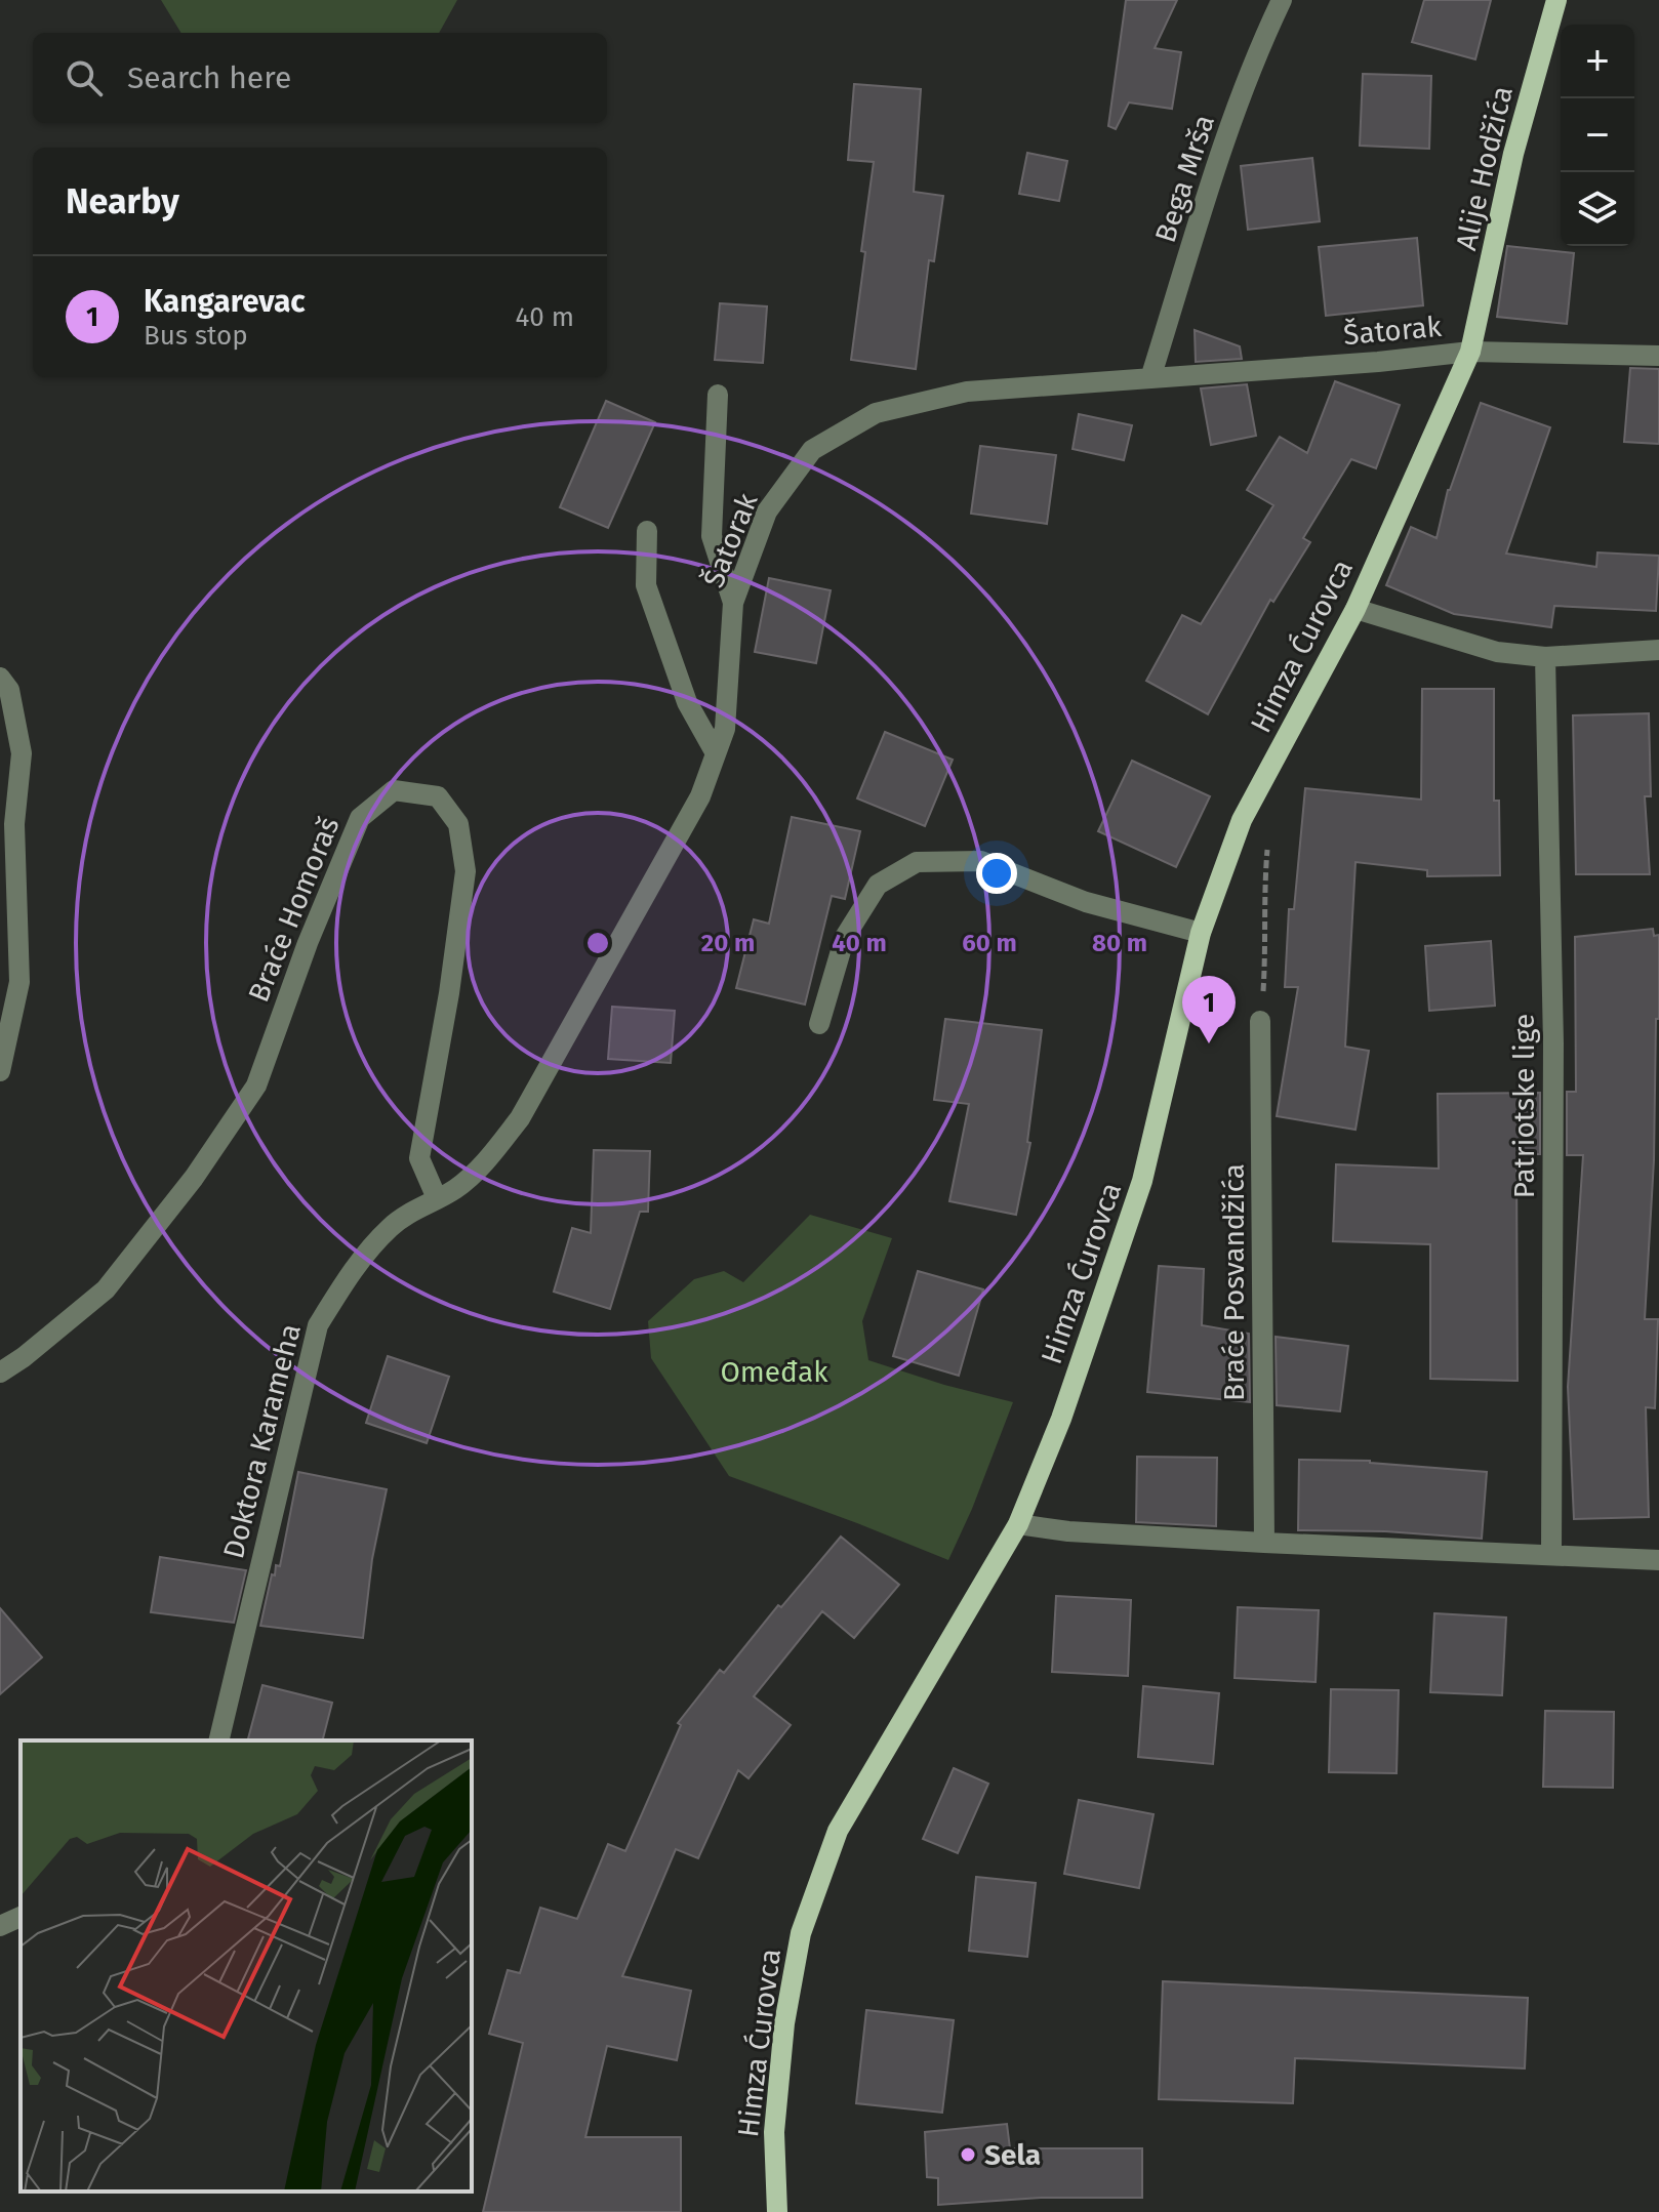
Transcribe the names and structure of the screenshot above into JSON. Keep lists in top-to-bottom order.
{
  "streets": {
    "main road": ["Alije Hodžića", "Himza Ćurovca"],
    "street": [
      "Bega Mrša",
      "Šatorak",
      "Braće Homoraš",
      "Patriotske lige",
      "Braće Posvandžića",
      "Doktora Karameha"
    ]
  },
  "crossings": [
    ["Alije Hodžića", "Šatorak"],
    ["Alije Hodžića", "Himza Ćurovca"],
    ["Bega Mrša", "Šatorak"],
    ["Šatorak", "Himza Ćurovca"],
    ["Šatorak", "Braće Homoraš"],
    ["Šatorak", "Doktora Karameha"],
    ["Braće Homoraš", "Doktora Karameha"]
  ],
  "parks": ["Omeđak"],
  "places": ["Sela"],
  "page": {
    "map_buttons": ["+", "−"],
    "search": "Search here",
    "heading": "Nearby",
    "list": [
      {
        "mark": "1",
        "name": "Kangarevac",
        "note": "Bus stop",
        "value": "40 m"
      }
    ],
    "pins": "1"
  },
  "rings": [
    "20 m",
    "40 m",
    "60 m",
    "80 m"
  ]
}
